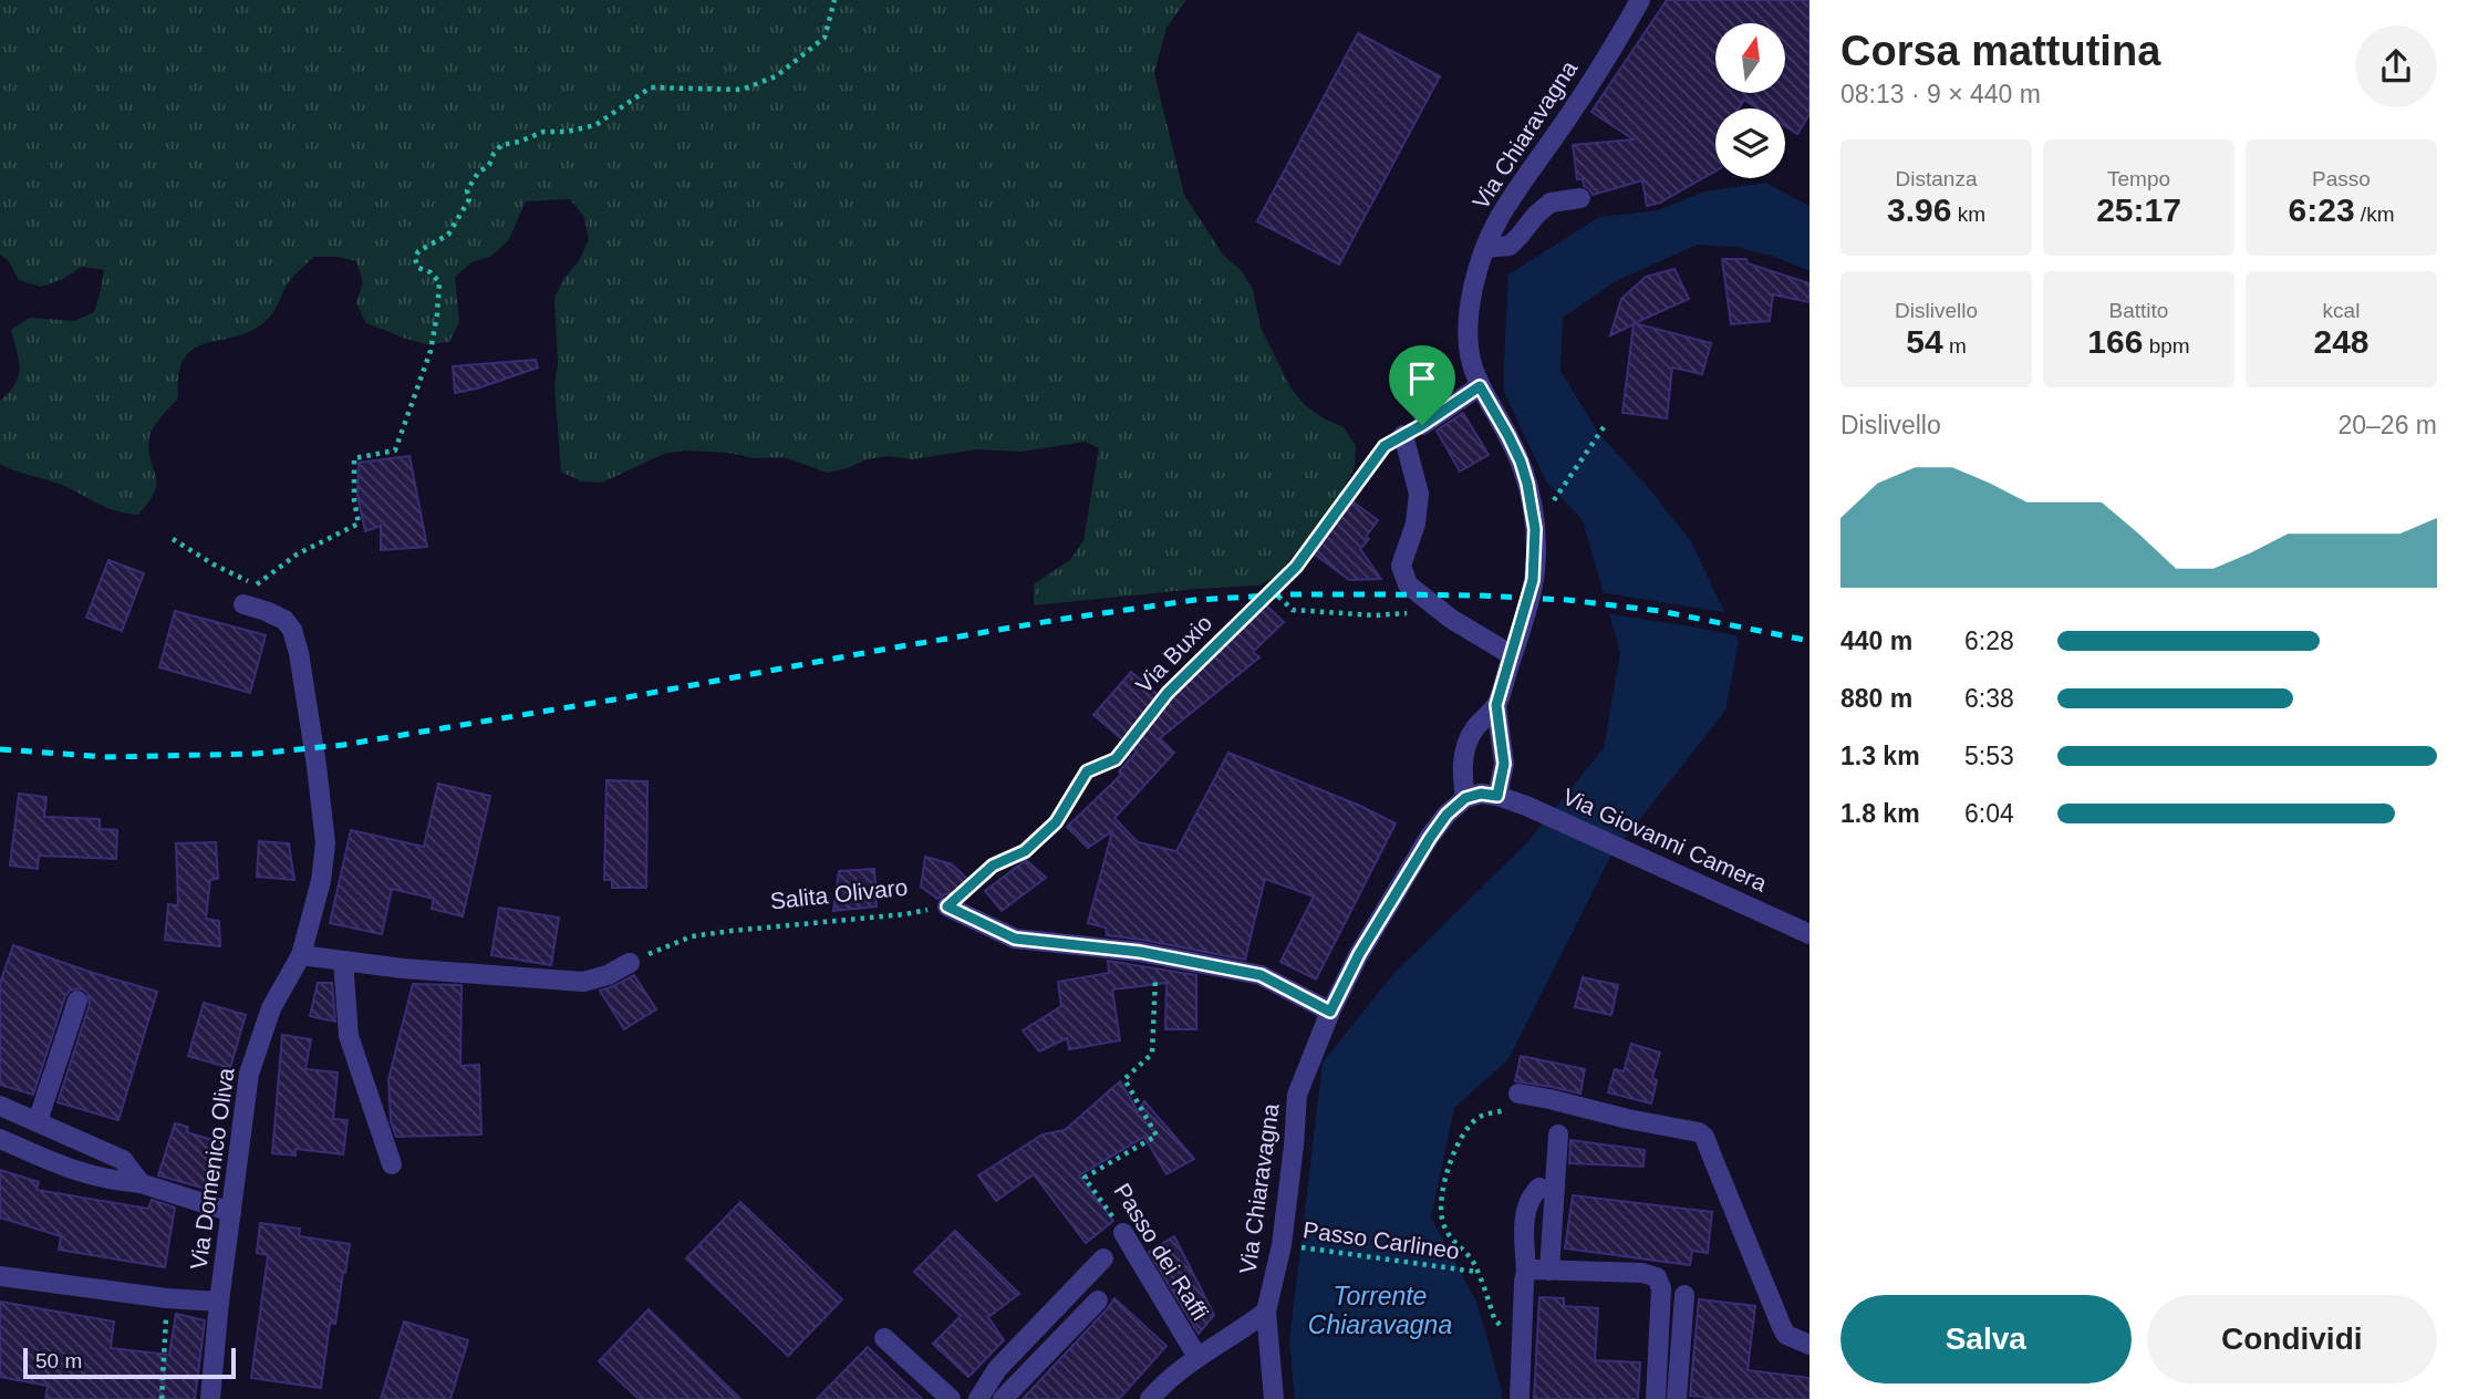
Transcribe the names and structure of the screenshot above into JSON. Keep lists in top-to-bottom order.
{
  "streets": {
    "street": [
      "Via Chiaravagna",
      "Via Giovanni Camera",
      "Via Domenico Oliva",
      "Passo dei Raffi"
    ],
    "path": ["Via Buxio", "Salita Olivaro", "Passo Carlineo"]
  },
  "crossings": [
    ["Via Chiaravagna", "Via Giovanni Camera"],
    ["Via Chiaravagna", "Passo Carlineo"],
    ["Via Buxio", "Salita Olivaro"]
  ],
  "water": ["Torrente Chiaravagna"],
  "scale_bar": "50 m",
  "north": "top",
  "page": {
    "heading": ["Corsa mattutina", "08:13 · 9 × 440 m"],
    "stats": [
      ["Distanza", "3.96 km"],
      ["Tempo", "25:17"],
      ["Passo", "6:23 /km"],
      ["Dislivello", "54 m"],
      ["Battito", "166 bpm"],
      ["kcal", "248"]
    ],
    "chart": ["Dislivello", "20–26 m"],
    "list": [
      {
        "name": "440 m",
        "note": "6:28"
      },
      {
        "name": "880 m",
        "note": "6:38"
      },
      {
        "name": "1.3 km",
        "note": "5:53"
      },
      {
        "name": "1.8 km",
        "note": "6:04"
      }
    ],
    "buttons": ["Salva", "Condividi"],
    "scale": "50 m"
  }
}
